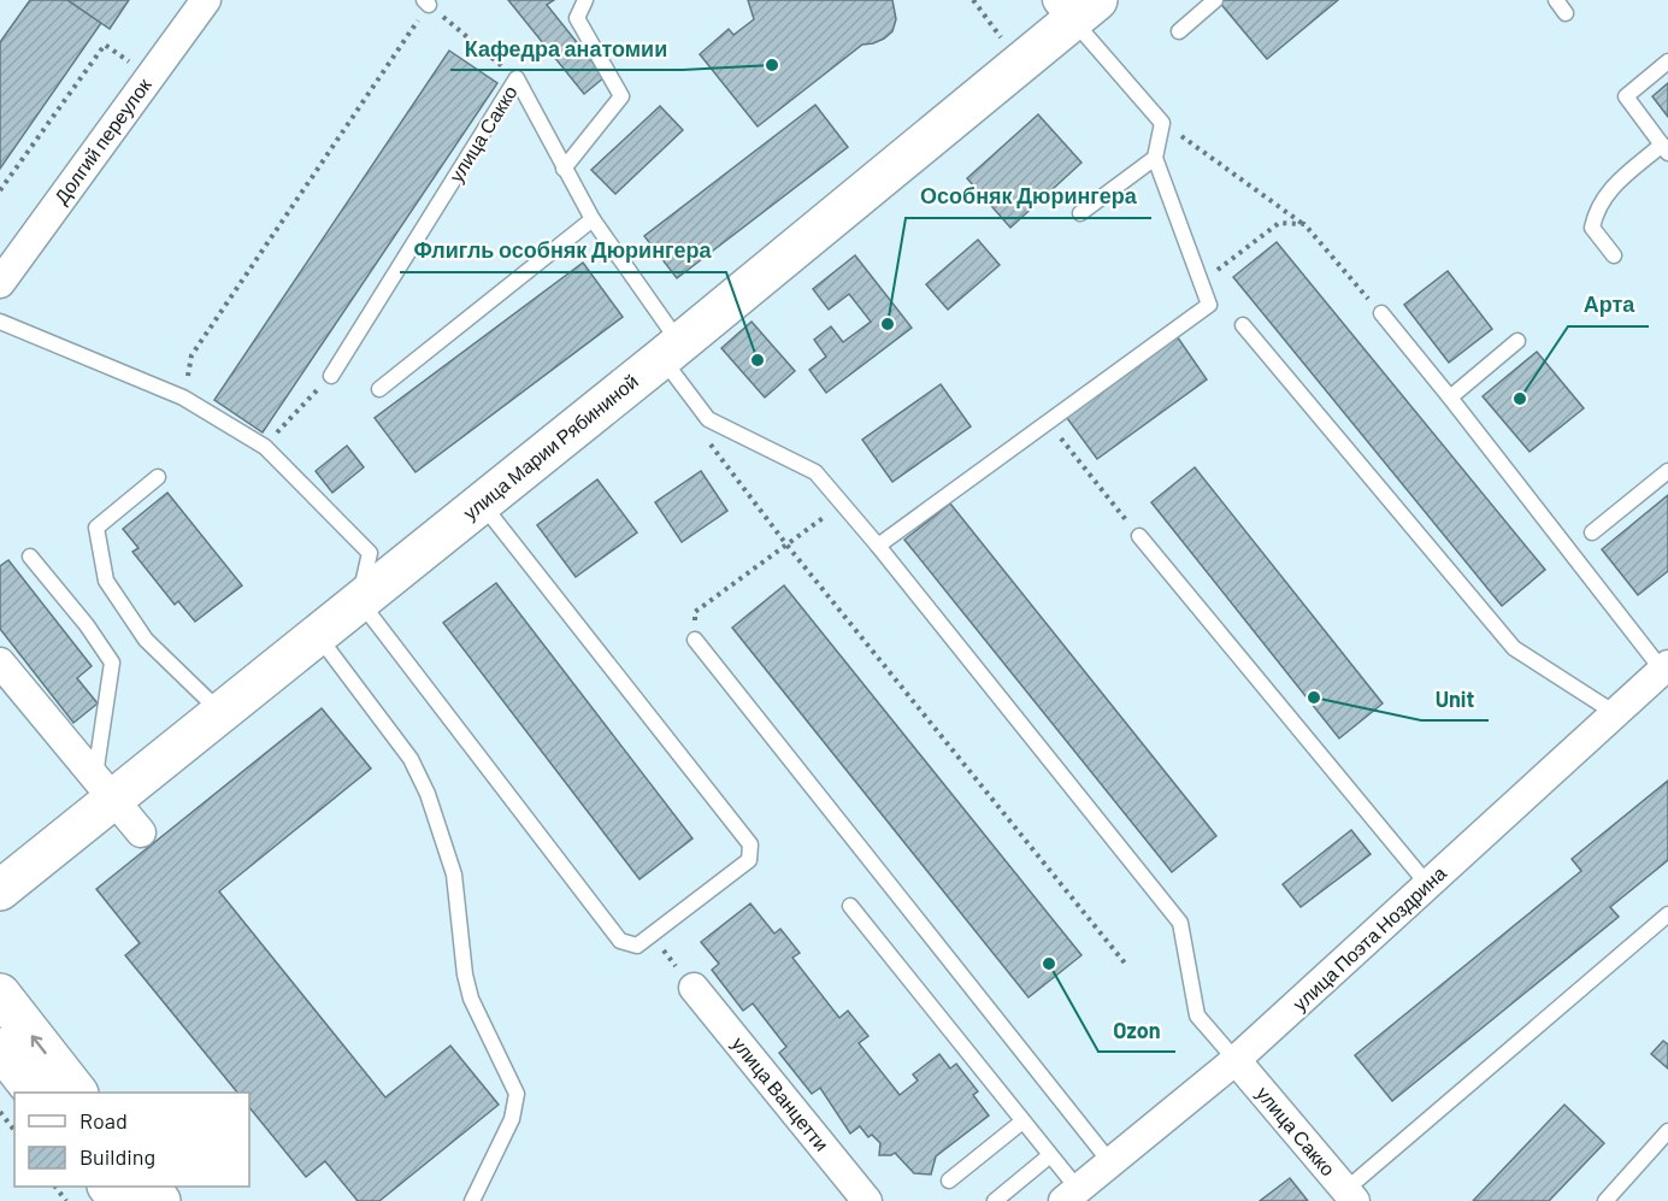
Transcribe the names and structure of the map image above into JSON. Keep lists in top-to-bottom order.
{
  "streets": {
    "street": [
      "улица Сакко",
      "Долгий переулок",
      "улица Марии Рябининой",
      "улица Поэта Ноздрина",
      "улица Ванцетти"
    ]
  },
  "crossings": [
    ["улица Сакко", "улица Марии Рябининой"],
    ["улица Сакко", "улица Поэта Ноздрина"]
  ],
  "places": [
    "Кафедра анатомии",
    "Особняк Дюрингера",
    "Флигль особняк Дюрингера",
    "Арта",
    "Unit",
    "Ozon"
  ],
  "legend": ["Road", "Building"]
}
